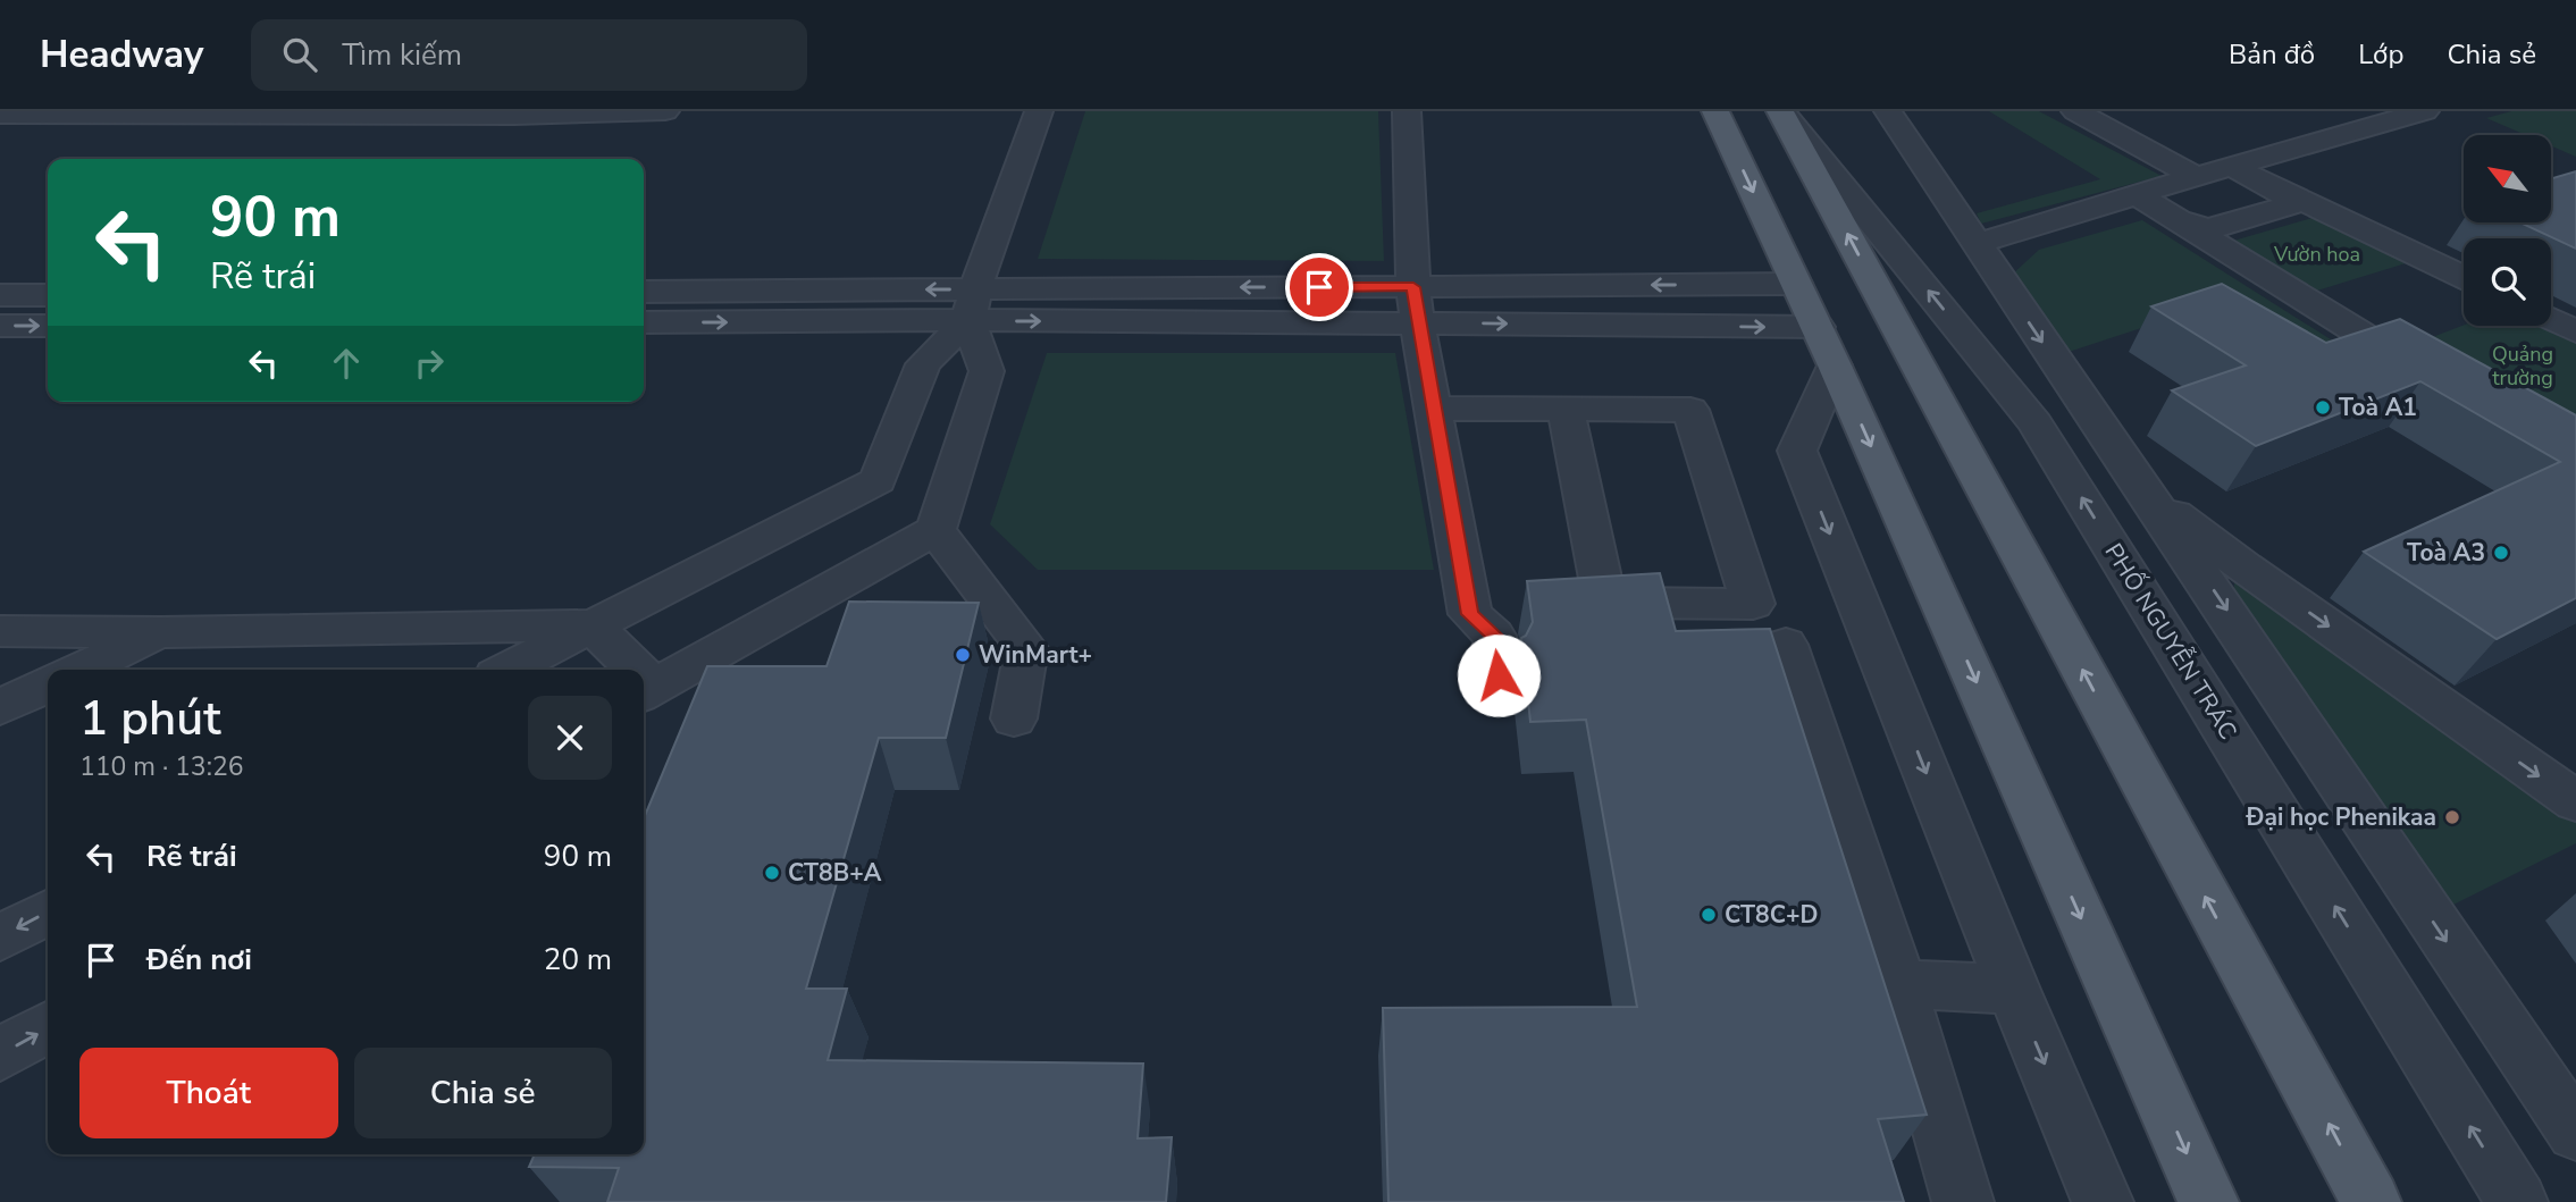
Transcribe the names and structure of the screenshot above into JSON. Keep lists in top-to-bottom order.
{
  "streets": {
    "main road": ["PHỐ NGUYỄN TRÁC"]
  },
  "parks": ["Vườn hoa", "Quảng trường"],
  "places": [
    "Toà A1",
    "Toà A3",
    "WinMart+",
    "Đại học Phenikaa",
    "CT8B+A",
    "CT8C+D"
  ],
  "north": "top left",
  "page": {
    "header": "Headway",
    "search": "Tìm kiếm",
    "nav": ["Bản đồ", "Lớp", "Chia sẻ"],
    "turn": ["90 m", "Rẽ trái"],
    "heading": ["1 phút", "110 m · 13:26"],
    "list": [
      {
        "name": "Rẽ trái",
        "value": "90 m"
      },
      {
        "name": "Đến nơi",
        "value": "20 m"
      }
    ],
    "buttons": ["Thoát", "Chia sẻ"]
  }
}
